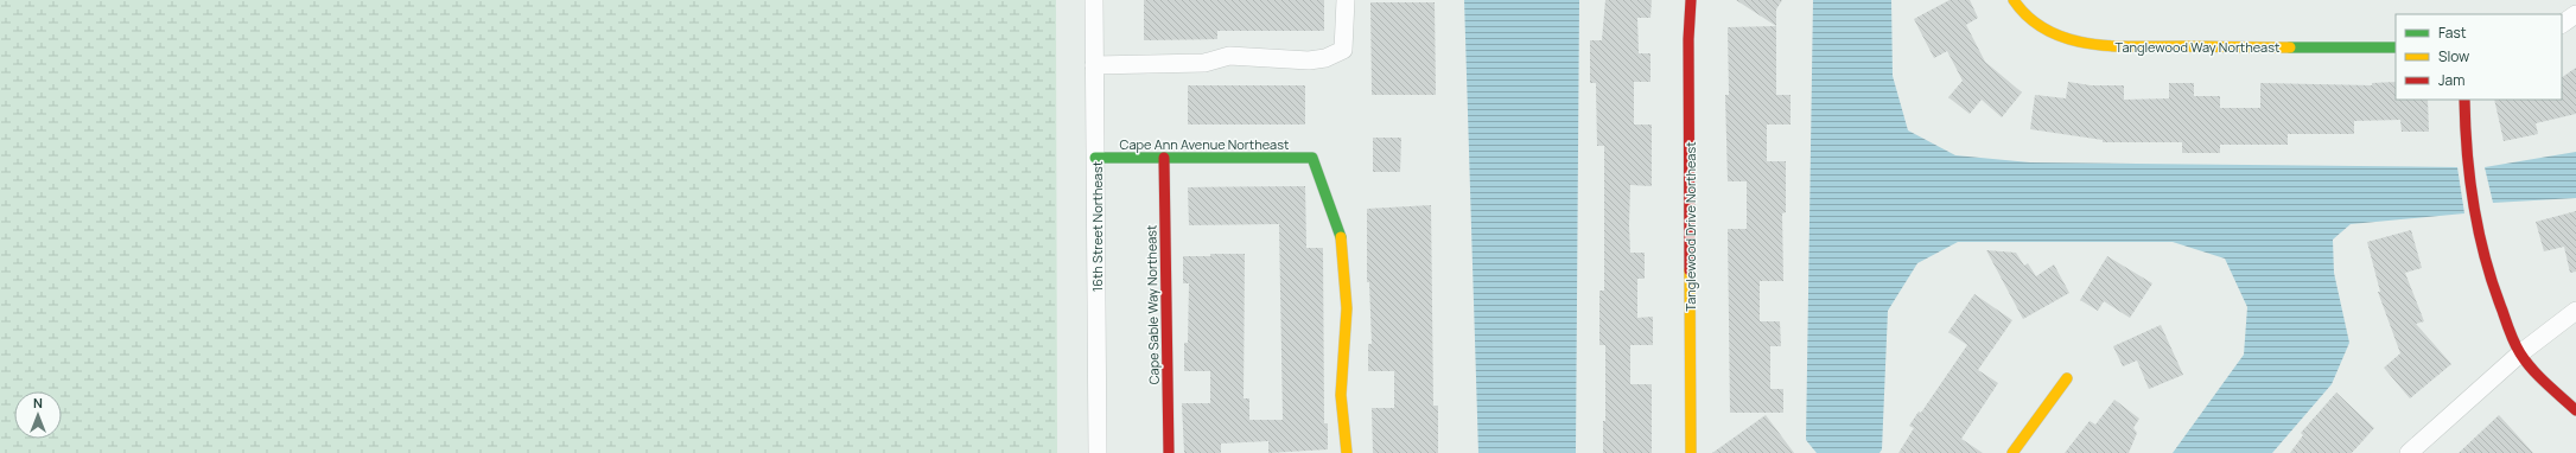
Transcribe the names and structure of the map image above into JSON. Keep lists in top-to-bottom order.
{
  "streets": {
    "street": [
      "Tanglewood Way Northeast",
      "Cape Ann Avenue Northeast",
      "16th Street Northeast",
      "Tanglewood Drive Northeast",
      "Cape Sable Way Northeast"
    ]
  },
  "crossings": [
    ["Cape Ann Avenue Northeast", "16th Street Northeast"],
    ["Cape Ann Avenue Northeast", "Cape Sable Way Northeast"]
  ],
  "legend": ["Fast", "Slow", "Jam"],
  "north": "top"
}
